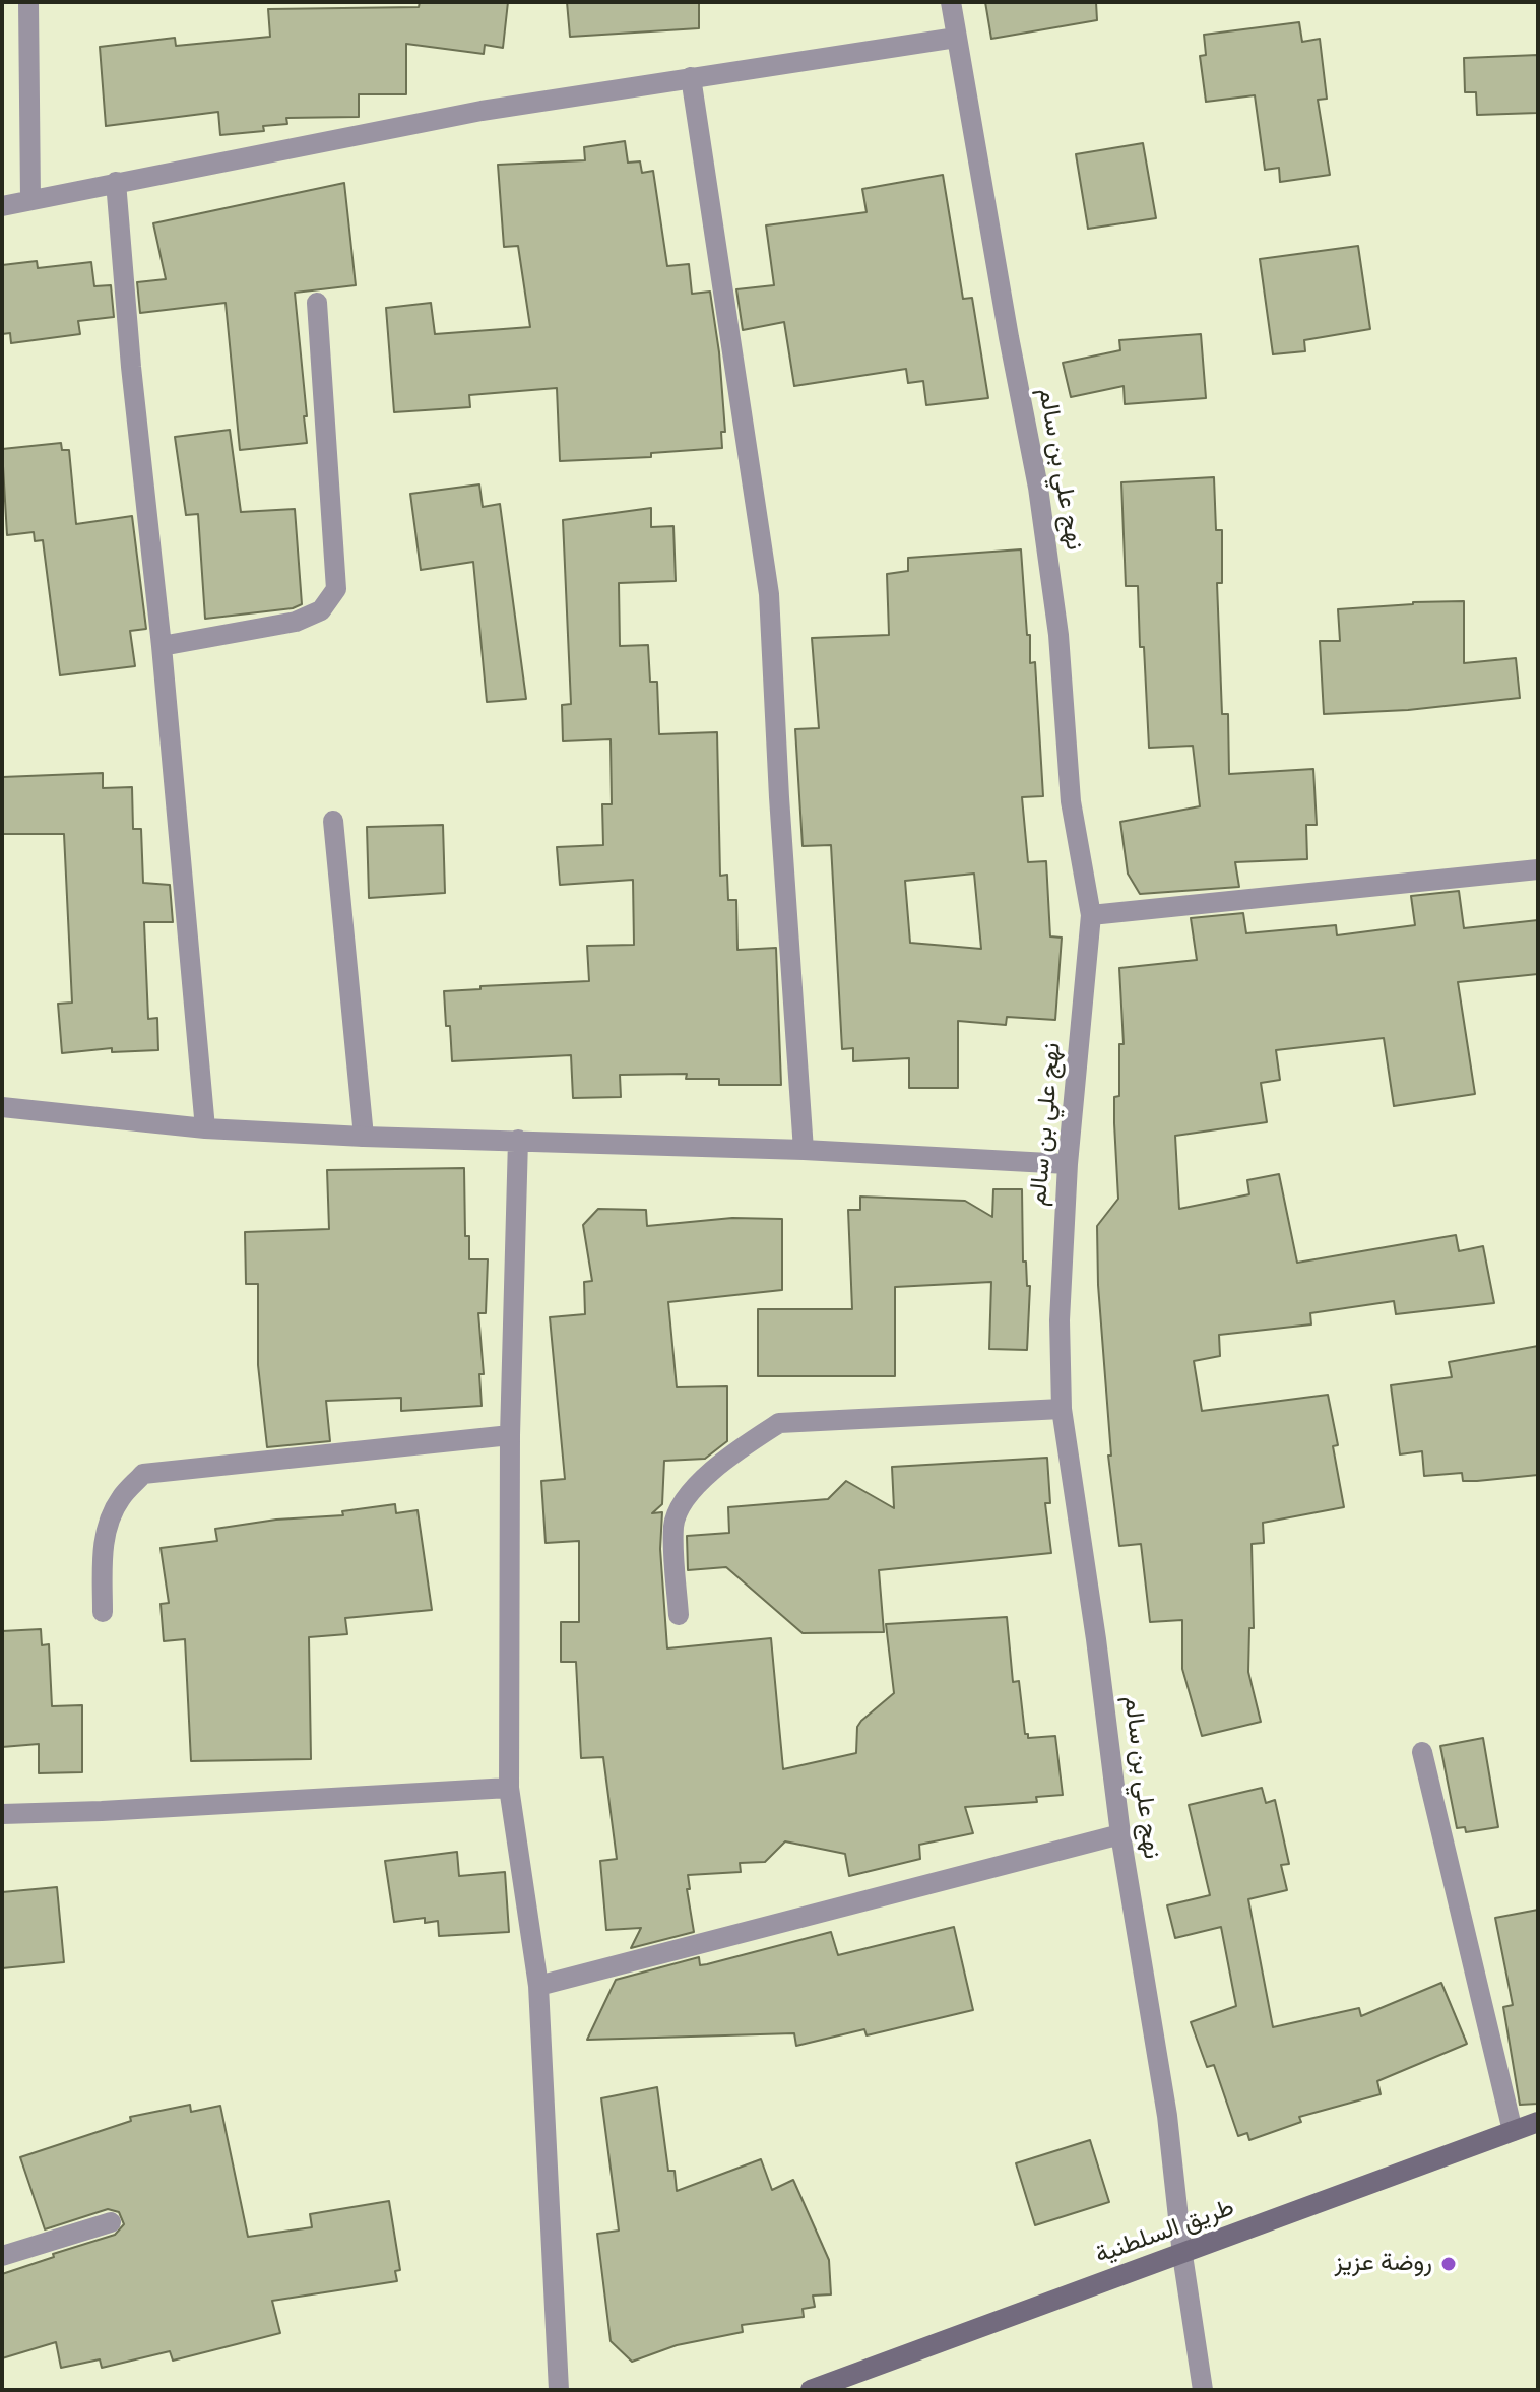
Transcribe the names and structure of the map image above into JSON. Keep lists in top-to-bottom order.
{
  "streets": {
    "main road": ["طريق السلطنية"],
    "street": ["نهج علي بن سالم"]
  },
  "crossings": [
    ["نهج علي بن سالم", "طريق السلطنية"]
  ],
  "places": ["روضة عزيز"]
}
